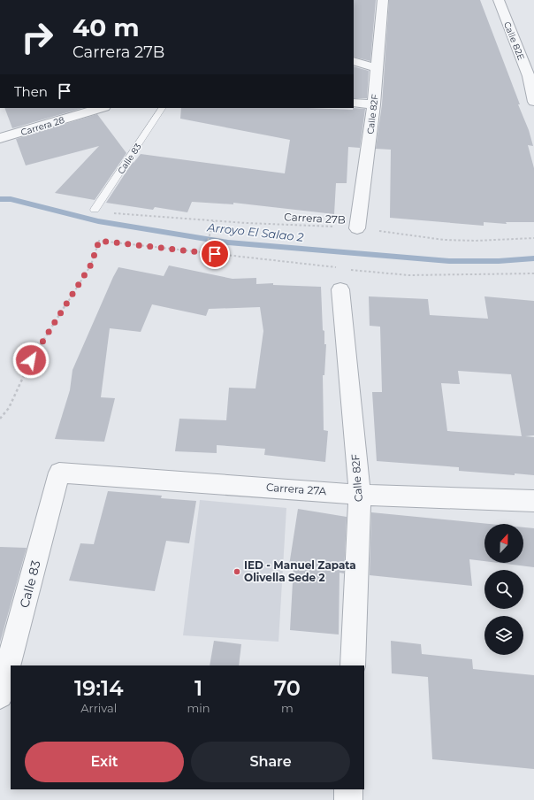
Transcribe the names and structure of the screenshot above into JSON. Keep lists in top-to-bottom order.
{
  "streets": {
    "street": [
      "Calle 82E",
      "Calle 82F",
      "Carrera 28",
      "Calle 83",
      "Carrera 27A"
    ],
    "path": ["Carrera 27B"]
  },
  "crossings": [
    ["Calle 82F", "Carrera 27B"],
    ["Calle 82F", "Carrera 27A"],
    ["Calle 83", "Carrera 27B"],
    ["Calle 83", "Carrera 27A"]
  ],
  "water": ["Arroyo El Salao 2"],
  "places": ["IED - Manuel Zapata Olivella Sede 2"],
  "north": "top",
  "page": {
    "turn": ["40 m", "Carrera 27B"],
    "then": "Then",
    "eta": [
      "19:14",
      "Arrival",
      "1",
      "min",
      "70",
      "m"
    ],
    "buttons": ["Exit", "Share"]
  }
}
